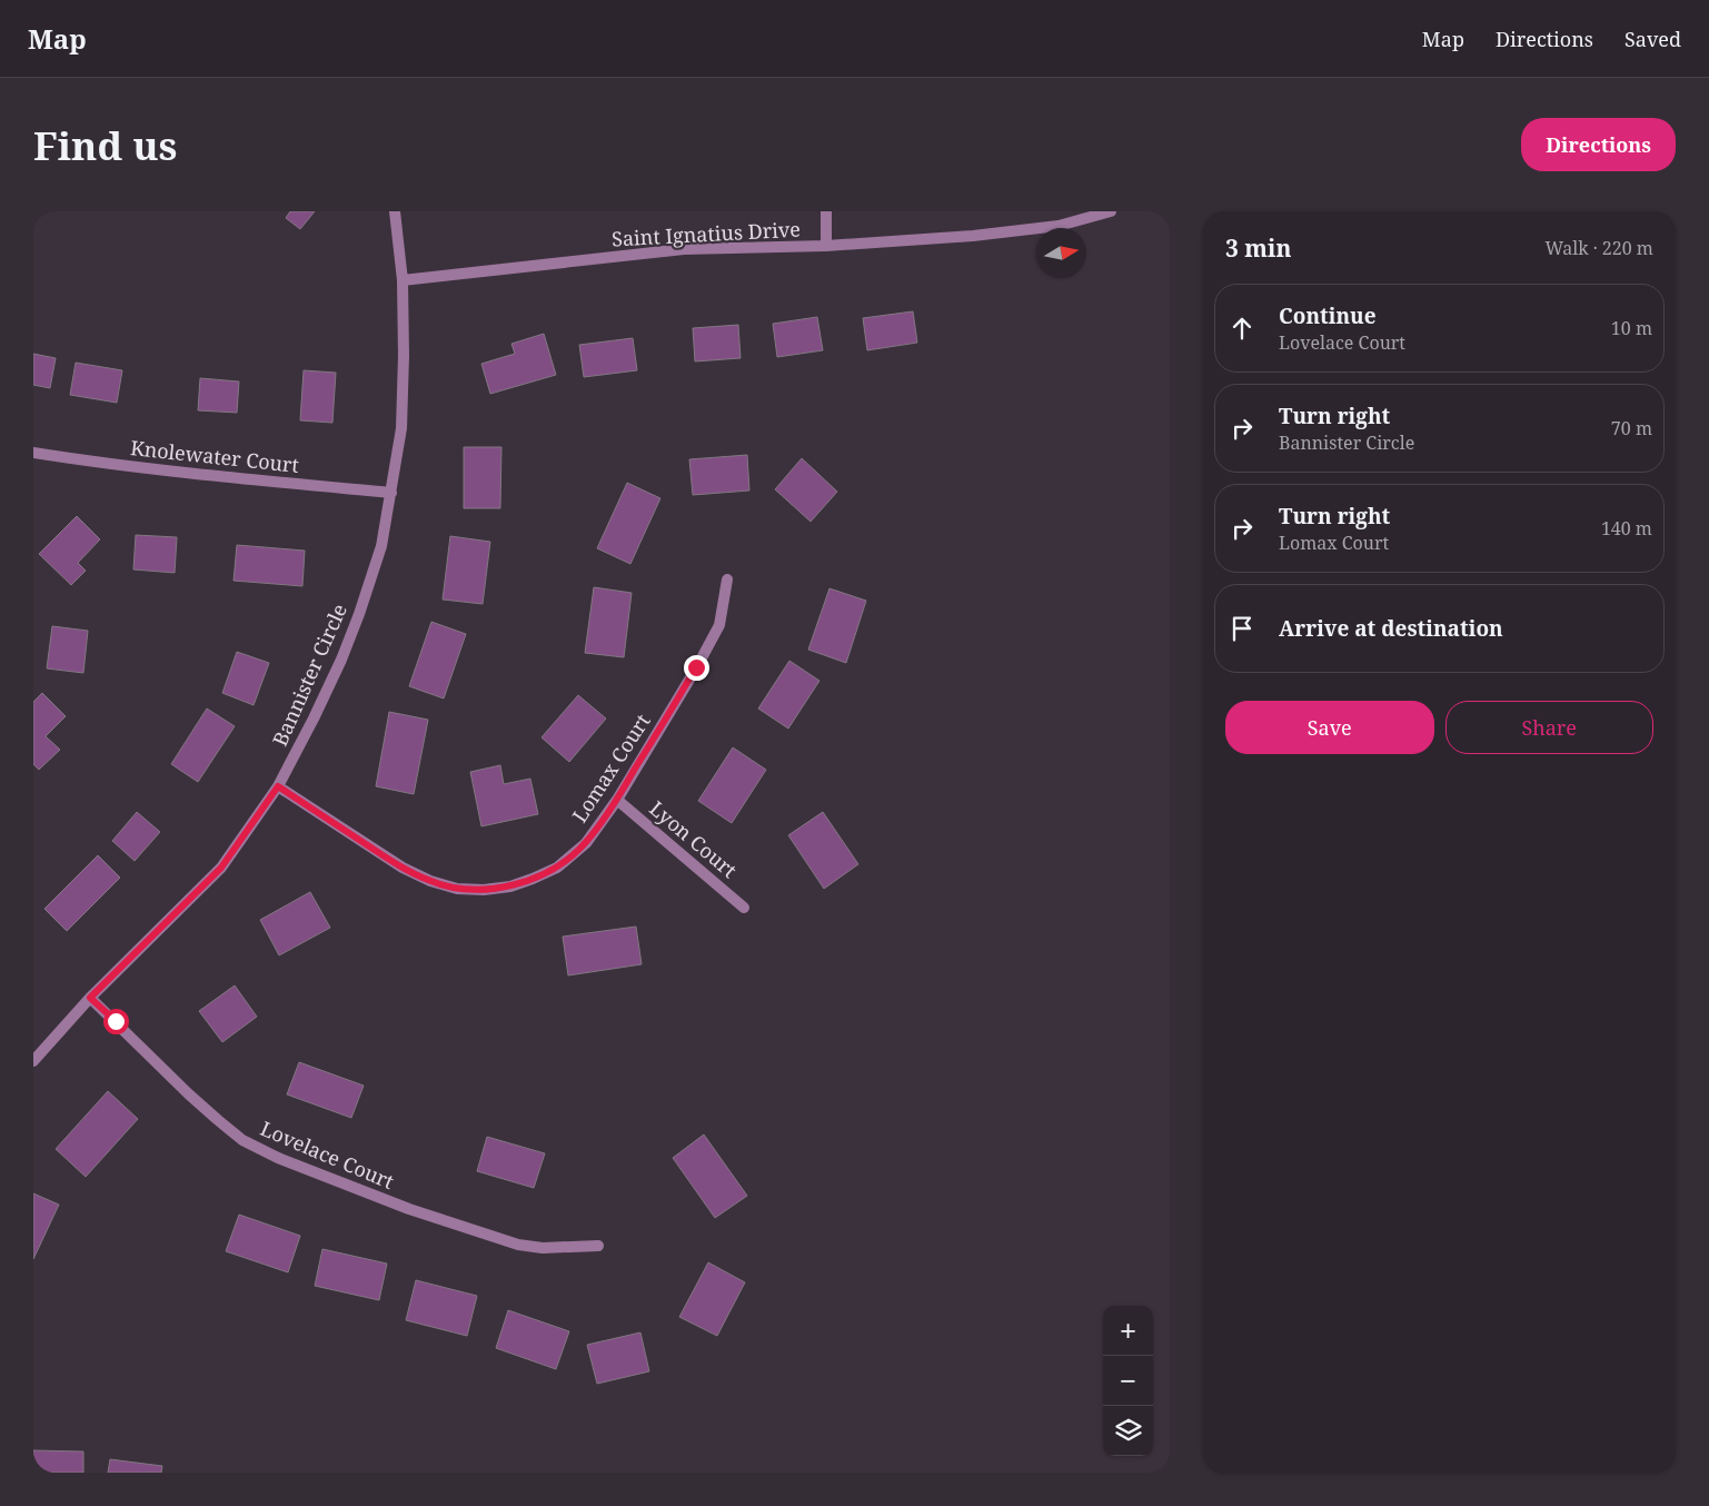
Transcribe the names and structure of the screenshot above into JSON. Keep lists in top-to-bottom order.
{
  "streets": {
    "street": [
      "Saint Ignatius Drive",
      "Knolewater Court",
      "Bannister Circle",
      "Lomax Court",
      "Lyon Court",
      "Lovelace Court"
    ]
  },
  "crossings": [
    ["Saint Ignatius Drive", "Bannister Circle"],
    ["Knolewater Court", "Bannister Circle"],
    ["Bannister Circle", "Lomax Court"],
    ["Bannister Circle", "Lovelace Court"],
    ["Lomax Court", "Lyon Court"]
  ],
  "north": "right",
  "page": {
    "header": "Map",
    "nav": ["Map", "Directions", "Saved"],
    "buttons": [
      "Directions",
      ["Save", "Share"]
    ],
    "title": "Find us",
    "heading": ["3 min", "Walk · 220 m"],
    "list": [
      ["Continue", "Lovelace Court", "10 m"],
      ["Turn right", "Bannister Circle", "70 m"],
      ["Turn right", "Lomax Court", "140 m"],
      "Arrive at destination"
    ],
    "map_buttons": ["+", "−"]
  }
}
